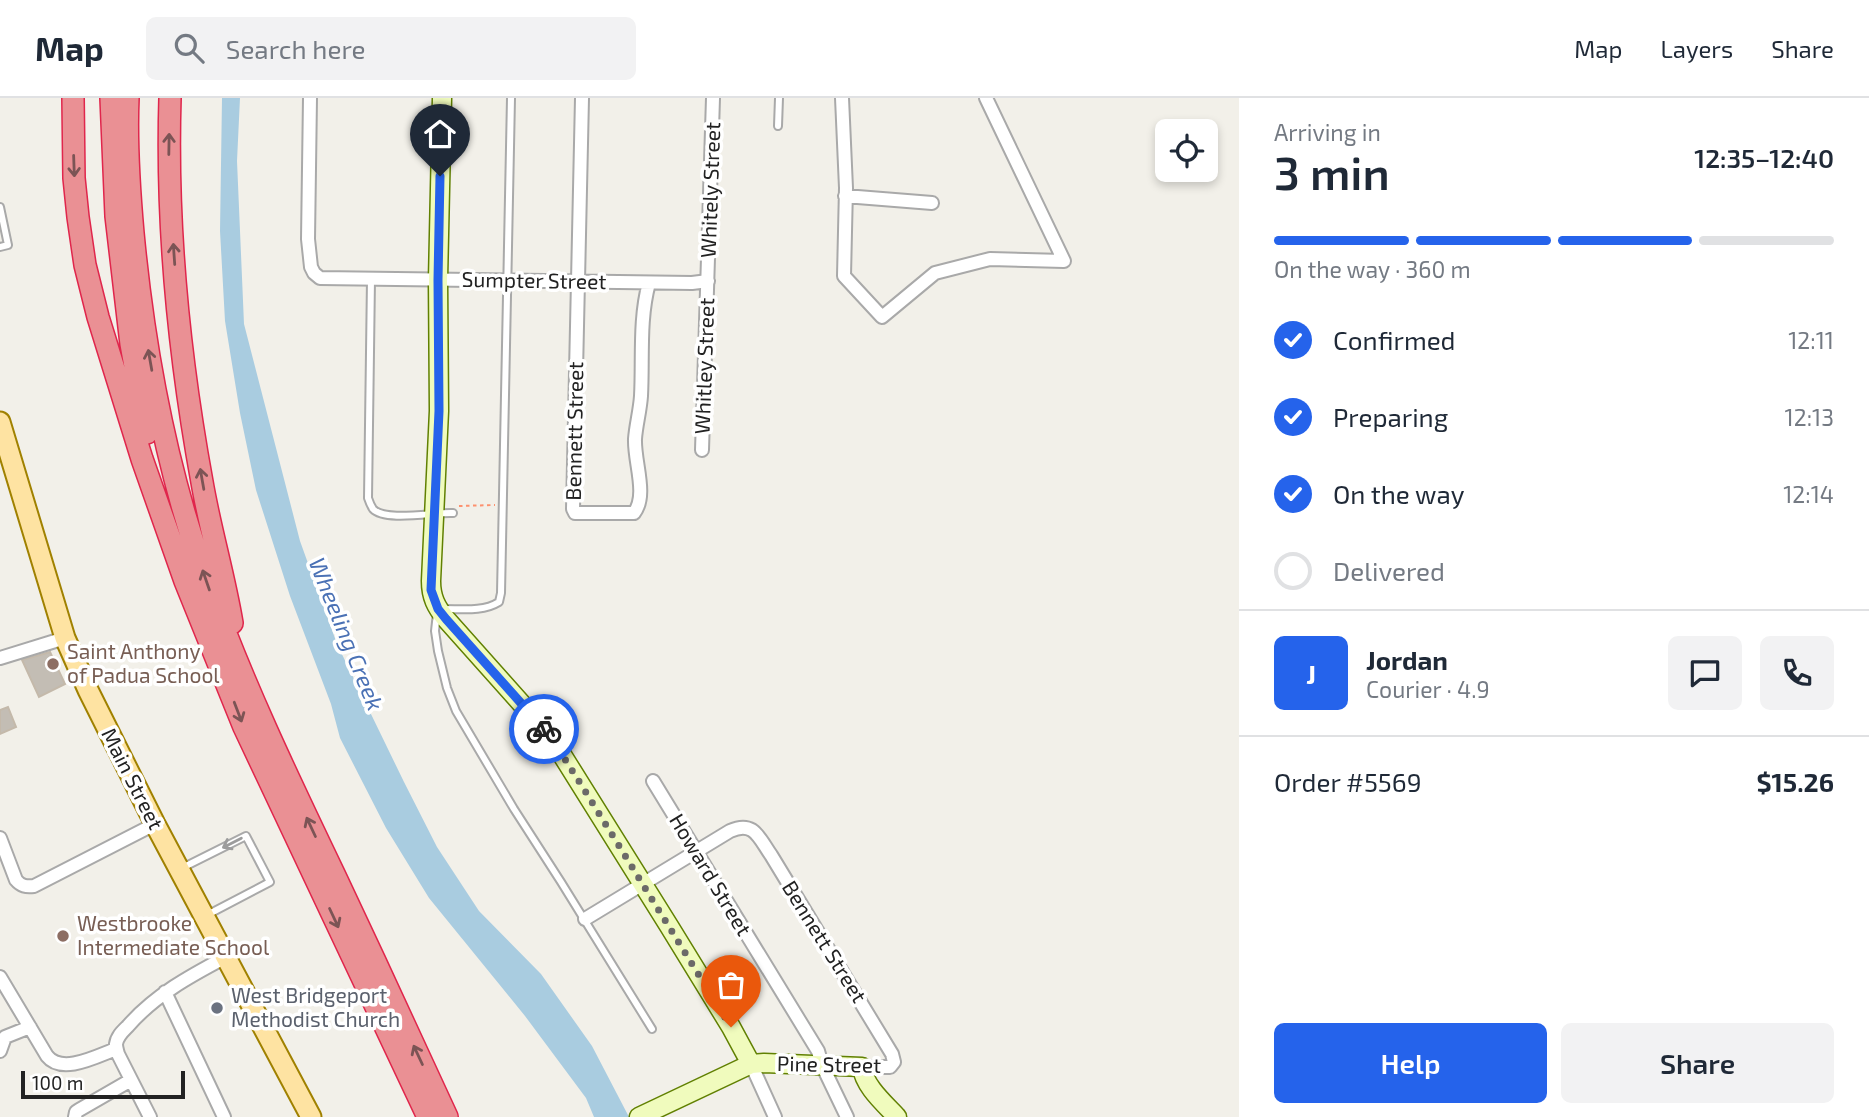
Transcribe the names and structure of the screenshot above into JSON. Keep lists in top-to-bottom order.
{
  "streets": {
    "main road": ["Main Street"],
    "street": [
      "Whitely Street",
      "Sumpter Street",
      "Whitley Street",
      "Bennett Street",
      "Howard Street",
      "Pine Street"
    ]
  },
  "crossings": [
    ["Whitely Street", "Sumpter Street"],
    ["Whitely Street", "Whitley Street"],
    ["Sumpter Street", "Whitley Street"],
    ["Sumpter Street", "Bennett Street"],
    ["Bennett Street", "Howard Street"],
    ["Bennett Street", "Pine Street"],
    ["Howard Street", "Pine Street"]
  ],
  "water": ["Wheeling Creek"],
  "places": ["Saint Anthony of Padua School", "Westbrooke Intermediate School", "West Bridgeport Methodist Church"],
  "scale_bar": "100 m",
  "page": {
    "header": "Map",
    "search": "Search here",
    "nav": ["Map", "Layers", "Share"],
    "heading": ["3 min", "Arriving in", "12:35–12:40"],
    "panel": [
      "Jordan",
      "Courier · 4.9",
      "Order #5569",
      "$15.26"
    ],
    "bar": "On the way · 360 m",
    "list": [
      ["Confirmed", "12:11"],
      ["Preparing", "12:13"],
      ["On the way", "12:14"],
      "Delivered"
    ],
    "round": "J",
    "buttons": ["Help", "Share"],
    "scale": "100 m"
  }
}
